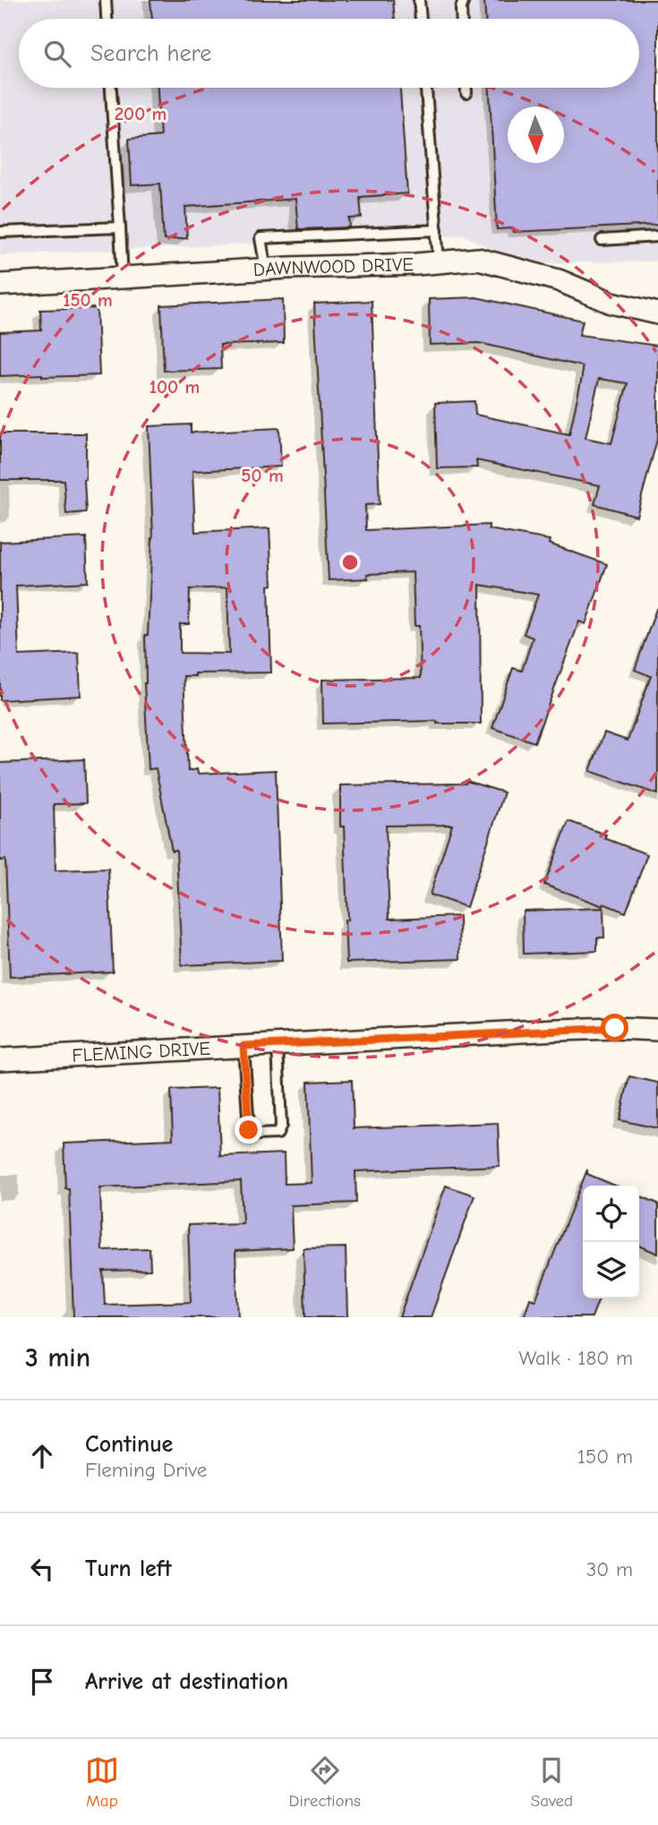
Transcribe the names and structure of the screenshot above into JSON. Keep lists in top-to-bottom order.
{
  "streets": {
    "street": ["DAWNWOOD DRIVE", "FLEMING DRIVE"]
  },
  "north": "bottom",
  "page": {
    "search": "Search here",
    "heading": ["3 min", "Walk · 180 m"],
    "list": [
      ["Continue", "Fleming Drive", "150 m"],
      ["Turn left", "30 m"],
      "Arrive at destination"
    ],
    "nav": ["Map", "Directions", "Saved"]
  },
  "rings": [
    "200 m",
    "150 m",
    "100 m",
    "50 m"
  ]
}
